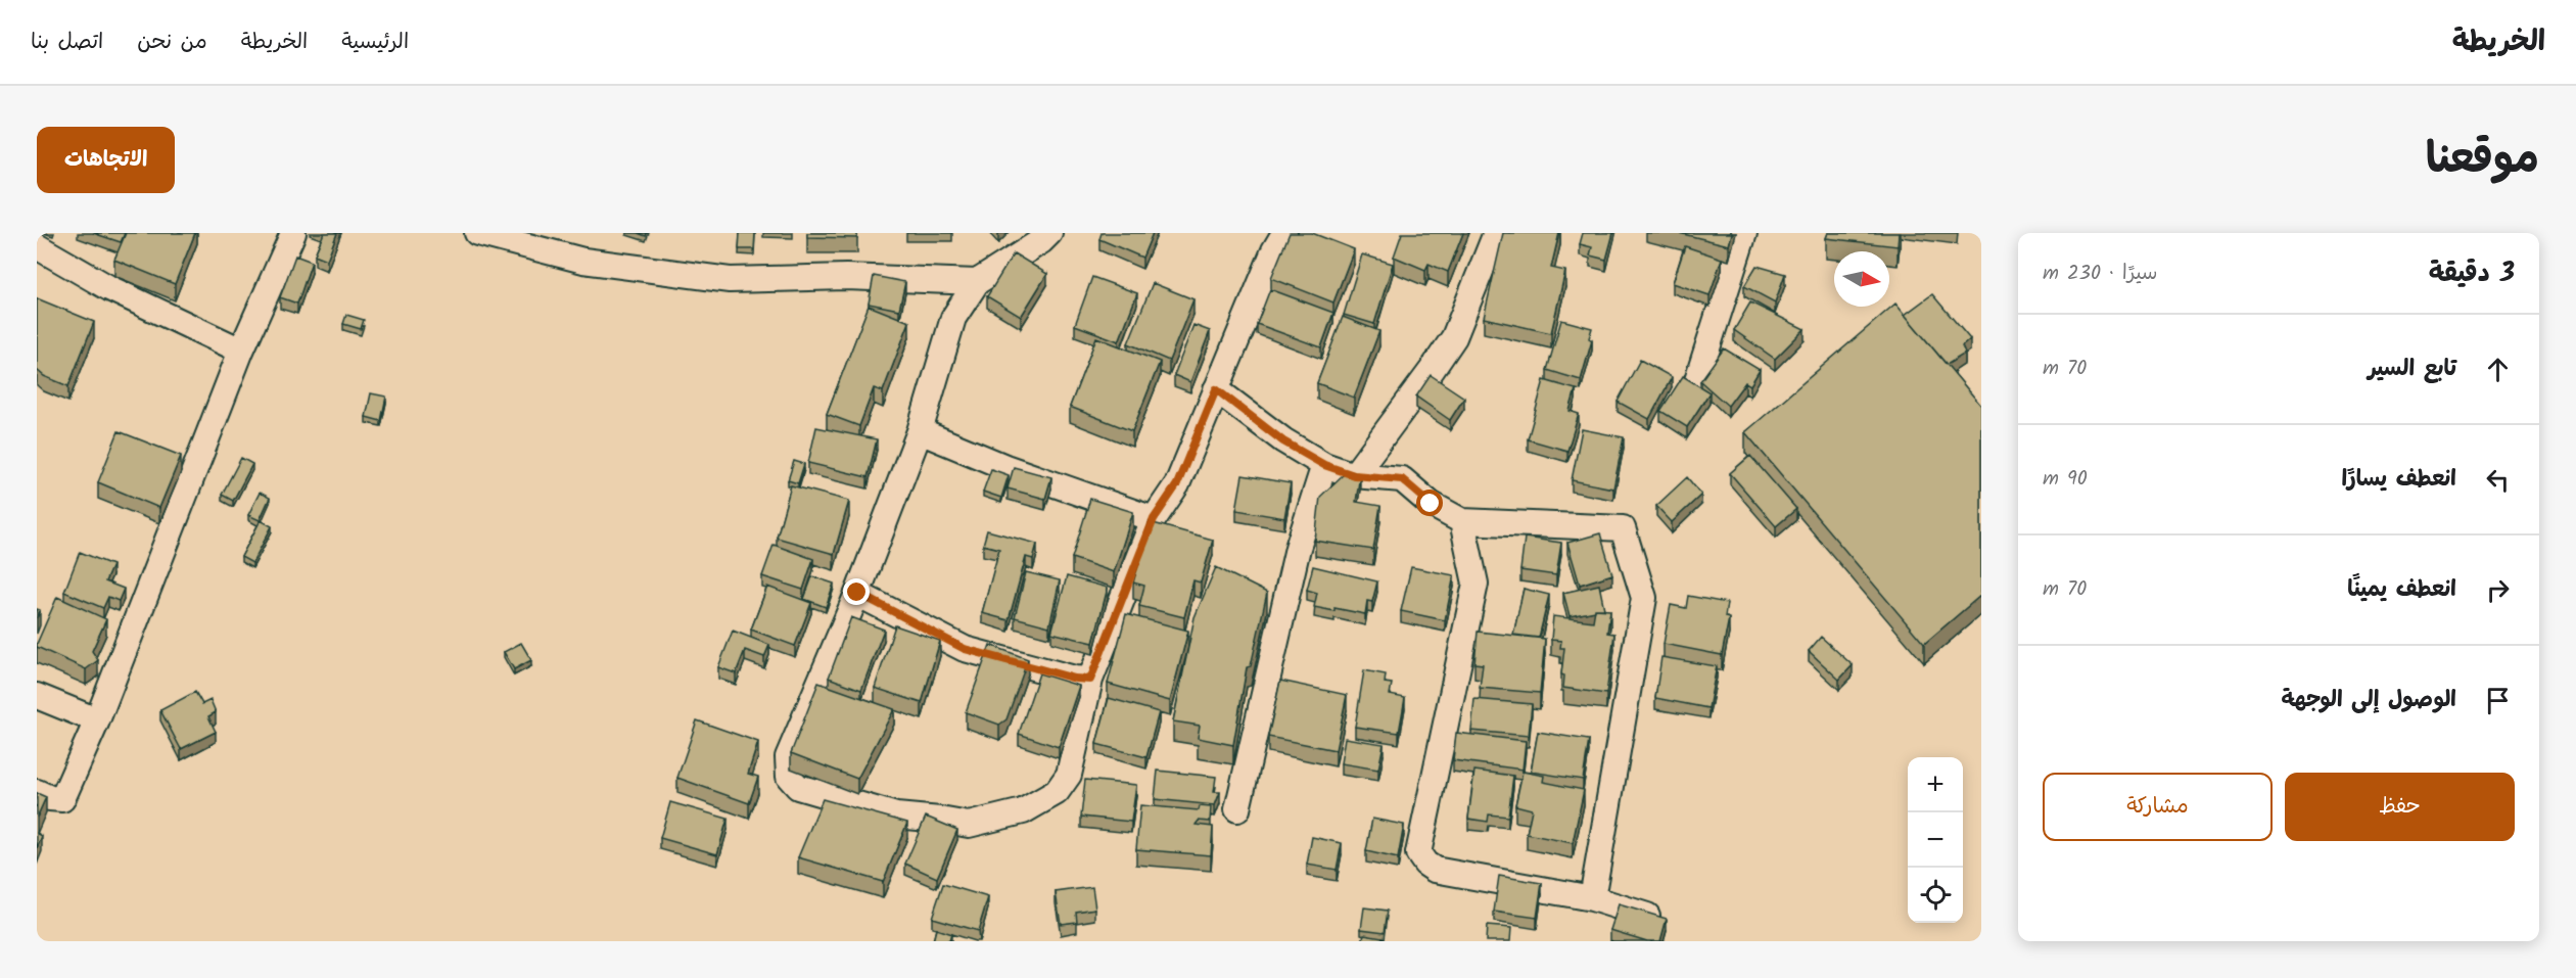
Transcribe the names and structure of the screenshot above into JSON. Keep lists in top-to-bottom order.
{
  "north": "right",
  "page": {
    "header": "الخريطة",
    "nav": [
      "الرئيسية",
      "الخريطة",
      "من نحن",
      "اتصل بنا"
    ],
    "title": "موقعنا",
    "buttons": [
      "الاتجاهات",
      ["حفظ", "مشاركة"]
    ],
    "heading": ["3 دقيقة", "سيرًا · 230 m"],
    "list": [
      ["تابع السير", "70 m"],
      ["انعطف يسارًا", "90 m"],
      ["انعطف يمينًا", "70 m"],
      "الوصول إلى الوجهة"
    ],
    "map_buttons": ["+", "−"]
  }
}
